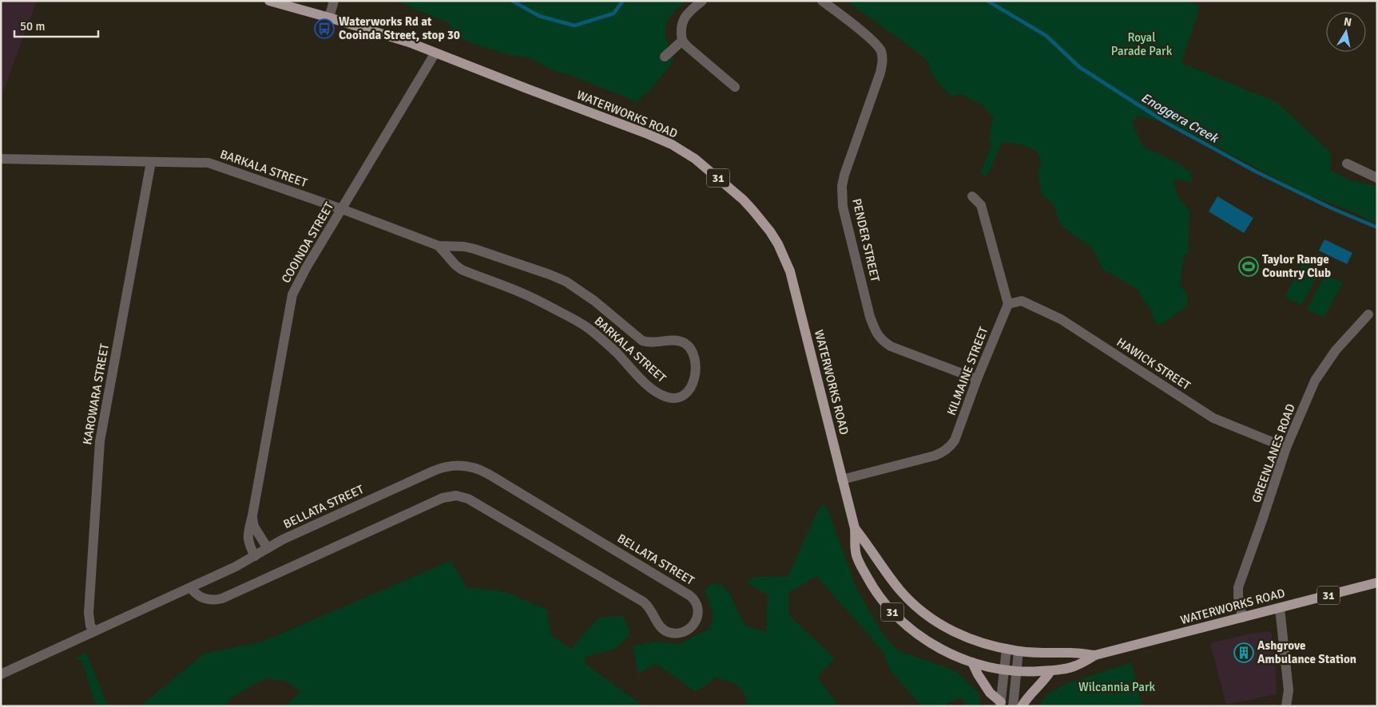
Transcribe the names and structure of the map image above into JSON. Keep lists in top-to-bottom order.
{
  "streets": {
    "main road": ["WATERWORKS ROAD", "31"],
    "street": [
      "BARKALA STREET",
      "PENDER STREET",
      "COOINDA STREET",
      "HAWICK STREET",
      "KILMAINE STREET",
      "KAROWARA STREET",
      "GREENLANES ROAD",
      "BELLATA STREET"
    ]
  },
  "crossings": [
    ["WATERWORKS ROAD", "COOINDA STREET"],
    ["WATERWORKS ROAD", "KILMAINE STREET"],
    ["WATERWORKS ROAD", "GREENLANES ROAD"],
    ["BARKALA STREET", "COOINDA STREET"],
    ["BARKALA STREET", "KAROWARA STREET"],
    ["PENDER STREET", "KILMAINE STREET"],
    ["COOINDA STREET", "BELLATA STREET"],
    ["HAWICK STREET", "KILMAINE STREET"],
    ["HAWICK STREET", "GREENLANES ROAD"],
    ["KAROWARA STREET", "BELLATA STREET"]
  ],
  "water": ["Enoggera Creek"],
  "parks": ["Royal Parade Park", "Wilcannia Park"],
  "places": {
    "bus stop": ["Waterworks Rd at Cooinda Street, stop 30"],
    "sports": ["Taylor Range Country Club"],
    "building": ["Ashgrove Ambulance Station"]
  },
  "scale_bar": "50 m",
  "north": "top"
}
